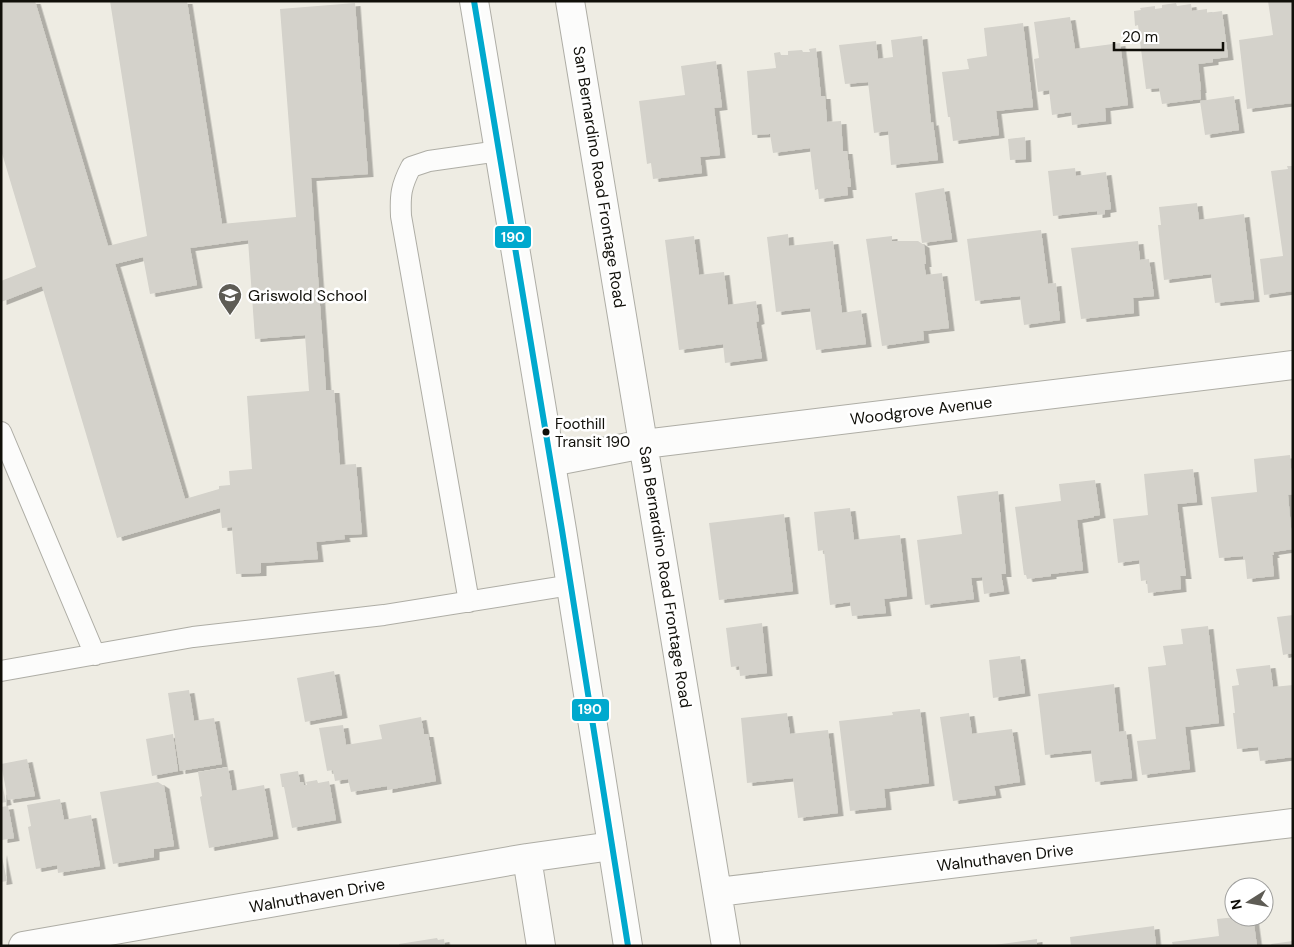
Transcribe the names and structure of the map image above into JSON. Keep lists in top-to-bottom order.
{
  "streets": {
    "street": ["San Bernardino Road Frontage Road", "Woodgrove Avenue", "Walnuthaven Drive"]
  },
  "crossings": [
    ["San Bernardino Road Frontage Road", "Woodgrove Avenue"],
    ["San Bernardino Road Frontage Road", "Walnuthaven Drive"]
  ],
  "places": {
    "school or university": ["Griswold School"],
    "other": ["Foothill Transit 190"]
  },
  "lines": ["transit line 190"],
  "scale_bar": "20 m",
  "north": "left"
}
